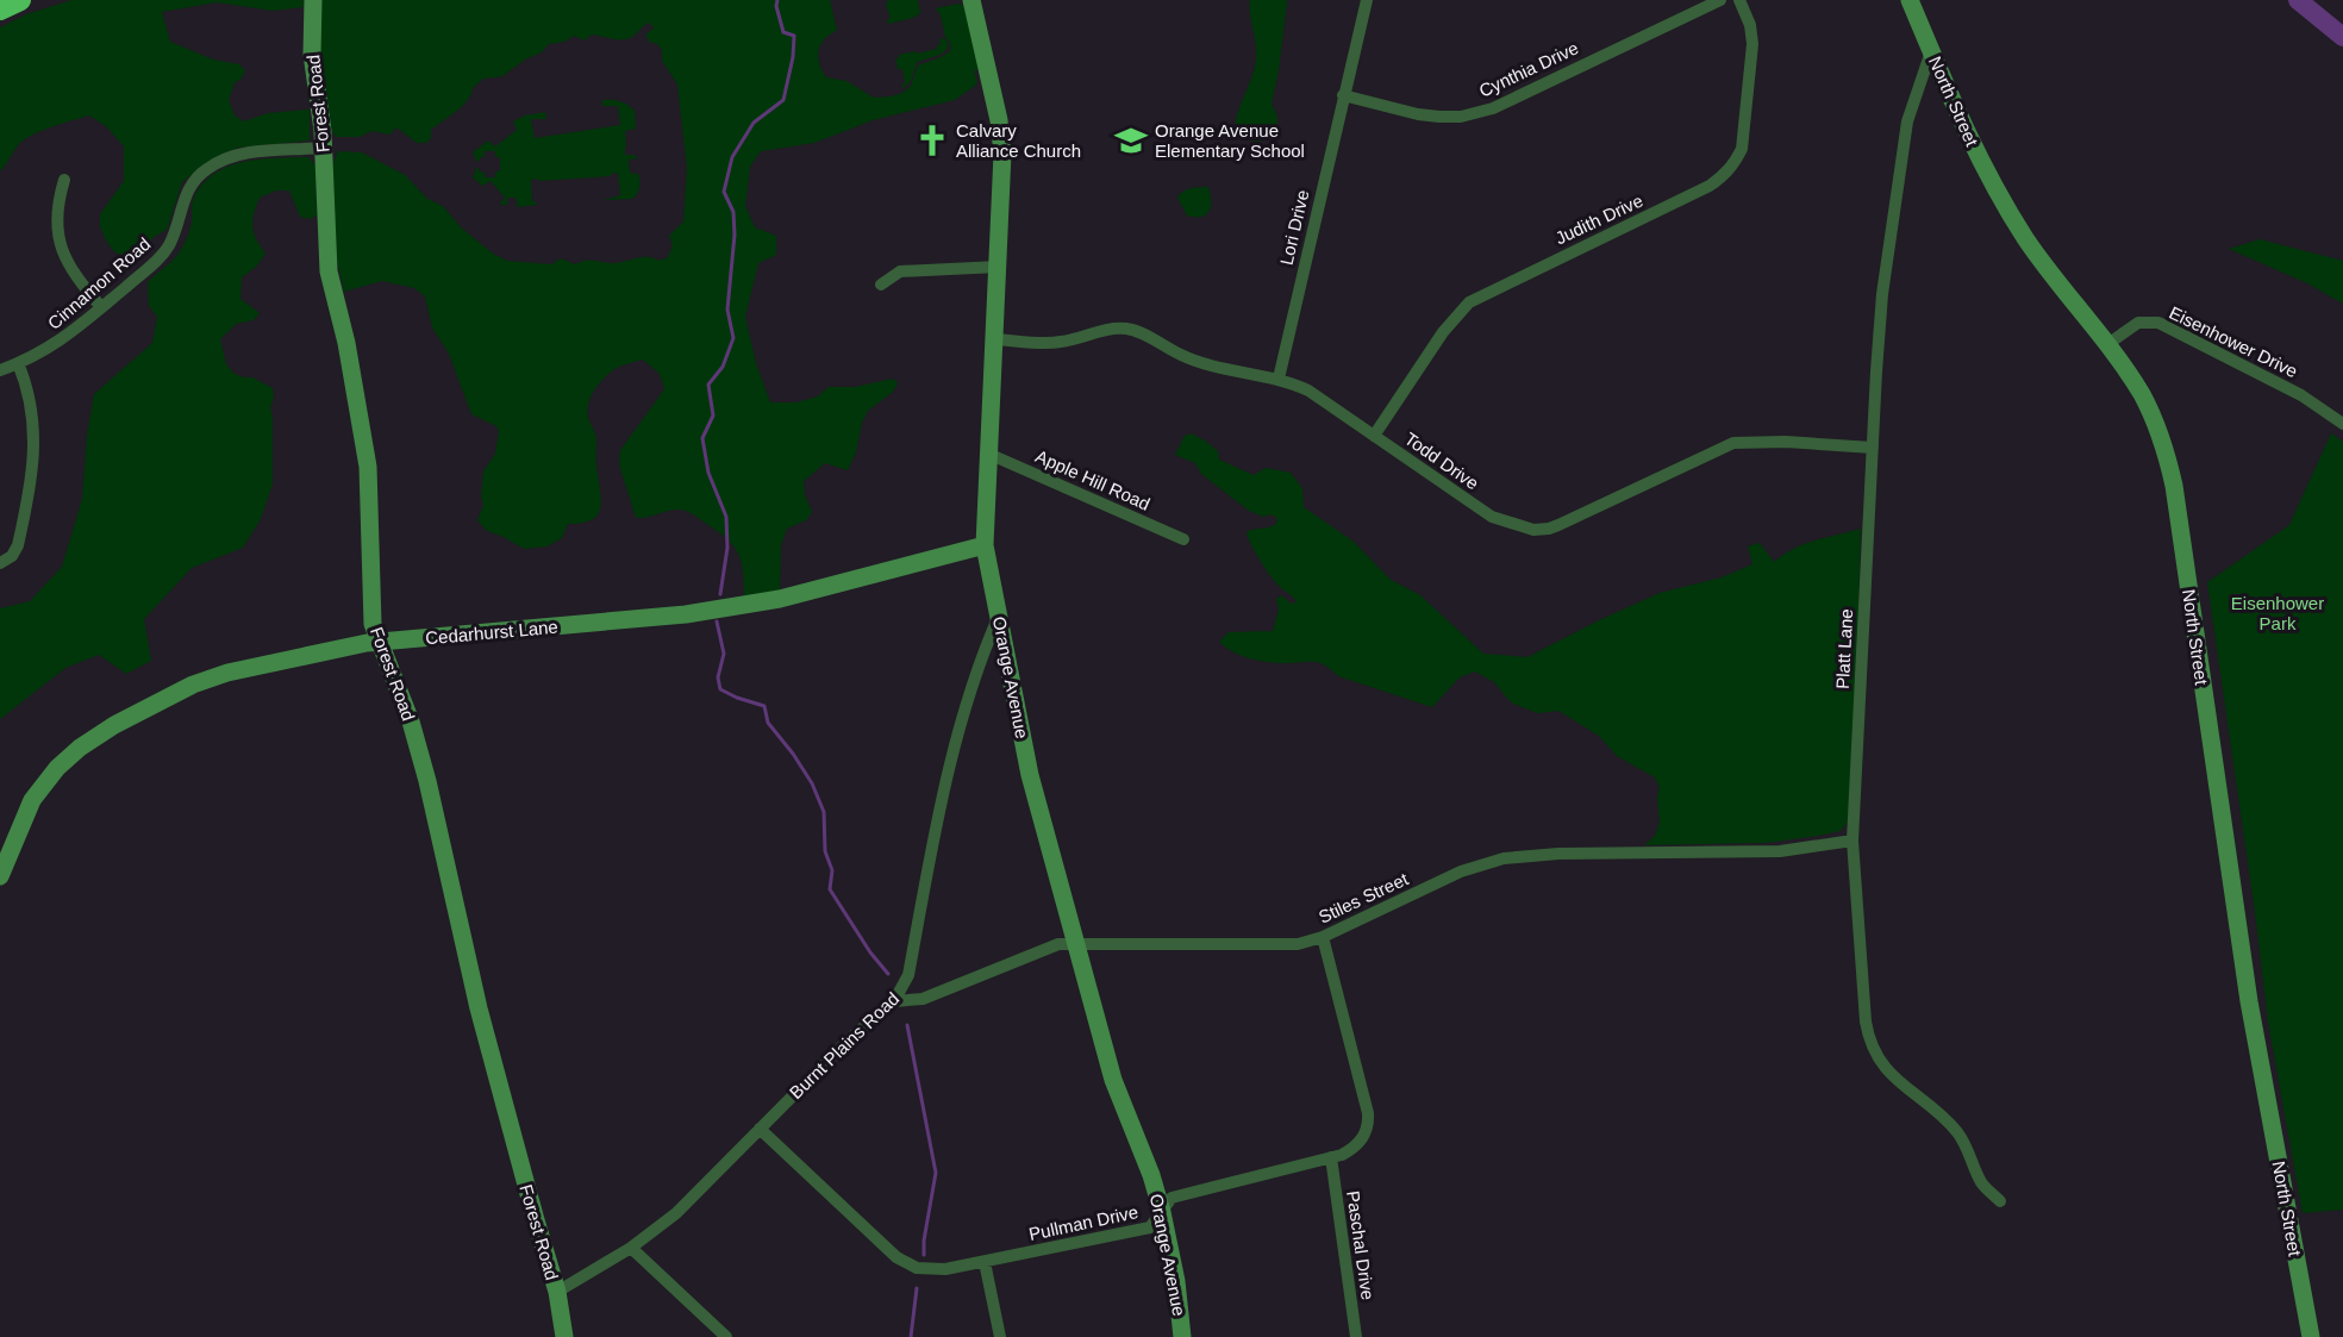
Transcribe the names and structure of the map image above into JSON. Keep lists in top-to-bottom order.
{
  "streets": {
    "main road": [
      "North Street",
      "Forest Road",
      "Cedarhurst Lane",
      "Orange Avenue"
    ],
    "street": [
      "Cynthia Drive",
      "Judith Drive",
      "Lori Drive",
      "Cinnamon Road",
      "Eisenhower Drive",
      "Todd Drive",
      "Apple Hill Road",
      "Platt Lane",
      "Stiles Street",
      "Burnt Plains Road",
      "Pullman Drive",
      "Paschal Drive"
    ]
  },
  "crossings": [
    ["Cynthia Drive", "Lori Drive"],
    ["North Street", "Eisenhower Drive"],
    ["North Street", "Platt Lane"],
    ["Forest Road", "Cinnamon Road"],
    ["Forest Road", "Cedarhurst Lane"],
    ["Forest Road", "Burnt Plains Road"],
    ["Judith Drive", "Todd Drive"],
    ["Lori Drive", "Todd Drive"],
    ["Todd Drive", "Platt Lane"],
    ["Todd Drive", "Orange Avenue"],
    ["Apple Hill Road", "Orange Avenue"],
    ["Cedarhurst Lane", "Orange Avenue"],
    ["Platt Lane", "Stiles Street"],
    ["Orange Avenue", "Stiles Street"],
    ["Orange Avenue", "Burnt Plains Road"],
    ["Orange Avenue", "Pullman Drive"],
    ["Stiles Street", "Burnt Plains Road"],
    ["Stiles Street", "Pullman Drive"],
    ["Burnt Plains Road", "Pullman Drive"],
    ["Pullman Drive", "Paschal Drive"]
  ],
  "parks": ["Eisenhower Park"],
  "places": {
    "church": ["Calvary Alliance Church"],
    "school or university": ["Orange Avenue Elementary School"]
  }
}
